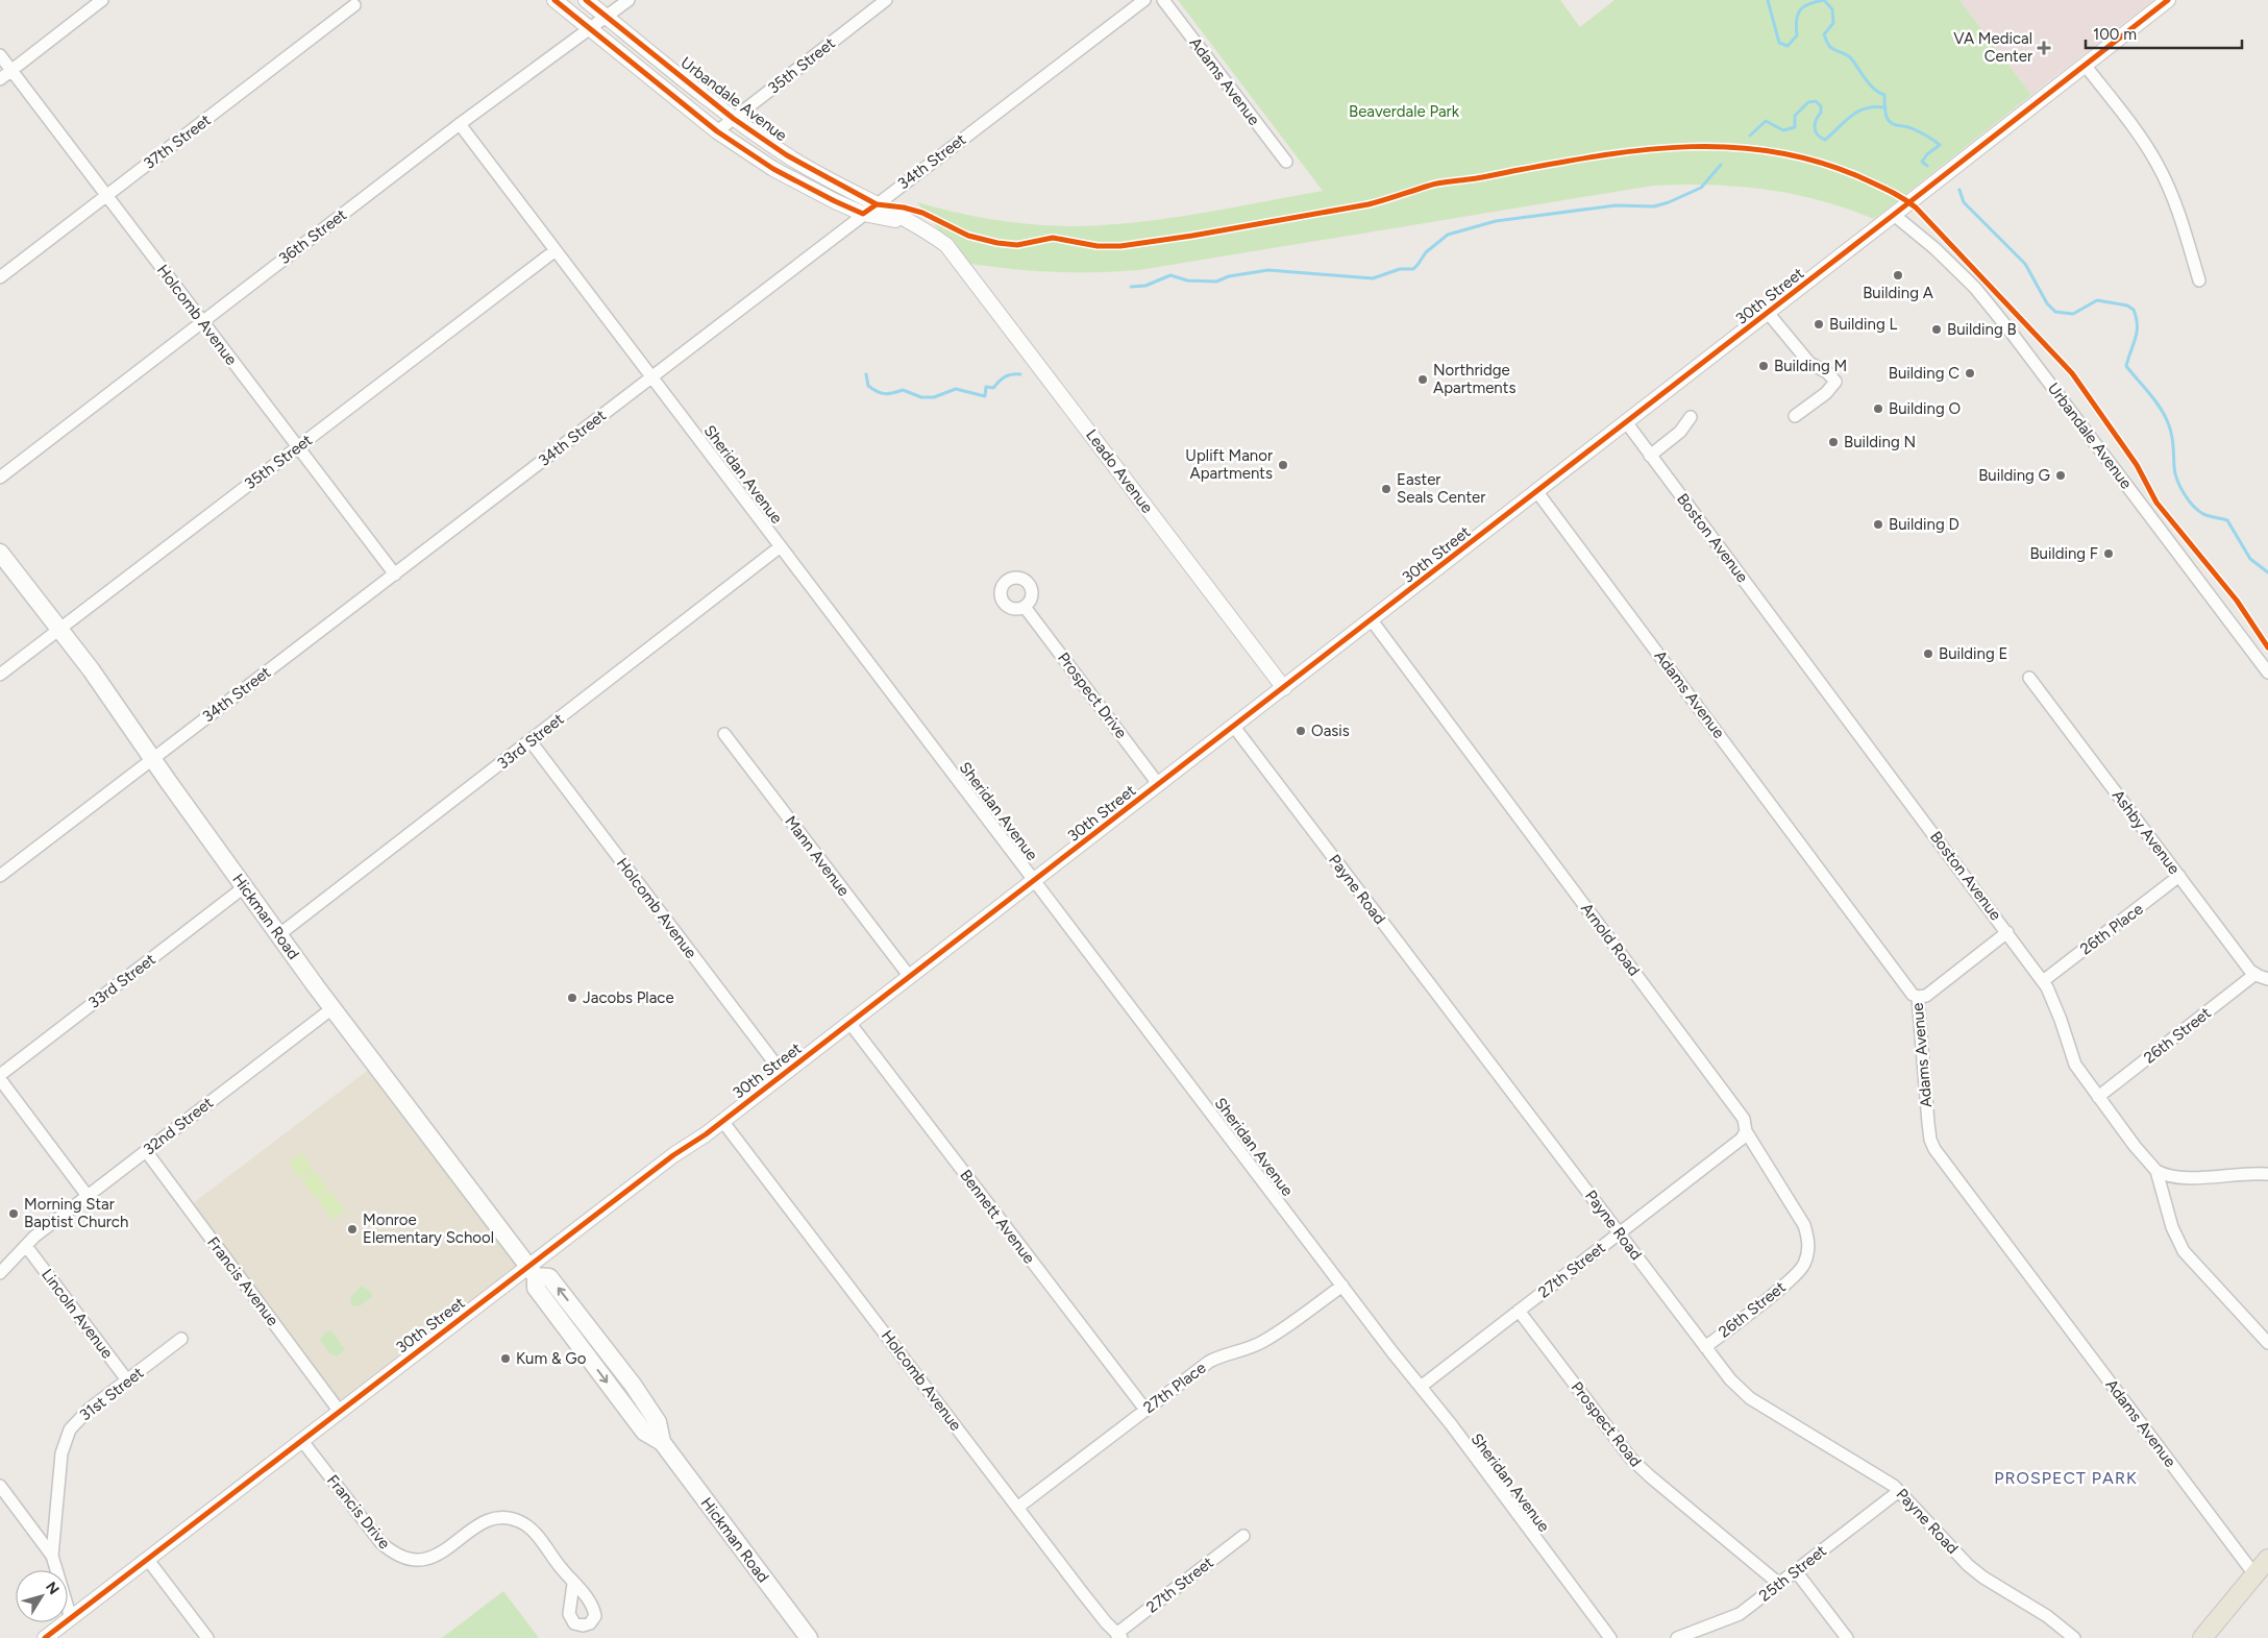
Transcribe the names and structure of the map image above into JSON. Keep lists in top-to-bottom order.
{
  "streets": {
    "main road": ["Hickman Road"],
    "street": [
      "35th Street",
      "Adams Avenue",
      "Urbandale Avenue",
      "37th Street",
      "34th Street",
      "36th Street",
      "30th Street",
      "Holcomb Avenue",
      "Leado Avenue",
      "Sheridan Avenue",
      "Boston Avenue",
      "Prospect Drive",
      "33rd Street",
      "Ashby Avenue",
      "Mann Avenue",
      "Payne Road",
      "26th Place",
      "Arnold Road",
      "26th Street",
      "32nd Street",
      "Bennett Avenue",
      "27th Street",
      "Francis Avenue",
      "Lincoln Avenue",
      "27th Place",
      "31st Street",
      "Prospect Road",
      "Francis Drive",
      "25th Street"
    ]
  },
  "crossings": [
    ["35th Street", "Urbandale Avenue"],
    ["35th Street", "Holcomb Avenue"],
    ["35th Street", "Sheridan Avenue"],
    ["35th Street", "Hickman Road"],
    ["Adams Avenue", "30th Street"],
    ["Urbandale Avenue", "34th Street"],
    ["Urbandale Avenue", "36th Street"],
    ["Urbandale Avenue", "30th Street"],
    ["Urbandale Avenue", "Leado Avenue"],
    ["37th Street", "Holcomb Avenue"],
    ["34th Street", "Holcomb Avenue"],
    ["34th Street", "Sheridan Avenue"],
    ["34th Street", "Hickman Road"],
    ["36th Street", "Holcomb Avenue"],
    ["36th Street", "Sheridan Avenue"],
    ["30th Street", "Holcomb Avenue"],
    ["30th Street", "Leado Avenue"],
    ["30th Street", "Sheridan Avenue"],
    ["30th Street", "Boston Avenue"],
    ["30th Street", "Prospect Drive"],
    ["30th Street", "Mann Avenue"],
    ["30th Street", "Payne Road"],
    ["30th Street", "Hickman Road"],
    ["30th Street", "Arnold Road"],
    ["30th Street", "Bennett Avenue"],
    ["30th Street", "Francis Avenue"],
    ["30th Street", "Francis Drive"],
    ["Holcomb Avenue", "33rd Street"],
    ["Holcomb Avenue", "27th Street"],
    ["Holcomb Avenue", "27th Place"],
    ["Sheridan Avenue", "33rd Street"],
    ["Sheridan Avenue", "27th Street"],
    ["Sheridan Avenue", "27th Place"],
    ["Boston Avenue", "26th Place"],
    ["Boston Avenue", "26th Street"],
    ["33rd Street", "Hickman Road"],
    ["Ashby Avenue", "26th Place"],
    ["Ashby Avenue", "26th Street"],
    ["Payne Road", "26th Street"],
    ["Payne Road", "27th Street"],
    ["Payne Road", "25th Street"],
    ["Hickman Road", "32nd Street"],
    ["Arnold Road", "26th Street"],
    ["Arnold Road", "27th Street"],
    ["32nd Street", "Francis Avenue"],
    ["32nd Street", "Lincoln Avenue"],
    ["Bennett Avenue", "27th Place"],
    ["27th Street", "Prospect Road"],
    ["Lincoln Avenue", "31st Street"],
    ["Prospect Road", "25th Street"]
  ],
  "districts": ["PROSPECT PARK"],
  "parks": ["Beaverdale Park"],
  "places": {
    "health": ["VA Medical Center"],
    "other": [
      "Building A",
      "Building L",
      "Building B",
      "Building M",
      "Building C",
      "Northridge Apartments",
      "Building O",
      "Building N",
      "Uplift Manor Apartments",
      "Building G",
      "Easter Seals Center",
      "Building D",
      "Building F",
      "Building E",
      "Oasis",
      "Jacobs Place",
      "Morning Star Baptist Church",
      "Monroe Elementary School",
      "Kum & Go"
    ]
  },
  "scale_bar": "100 m",
  "north": "top right"
}
